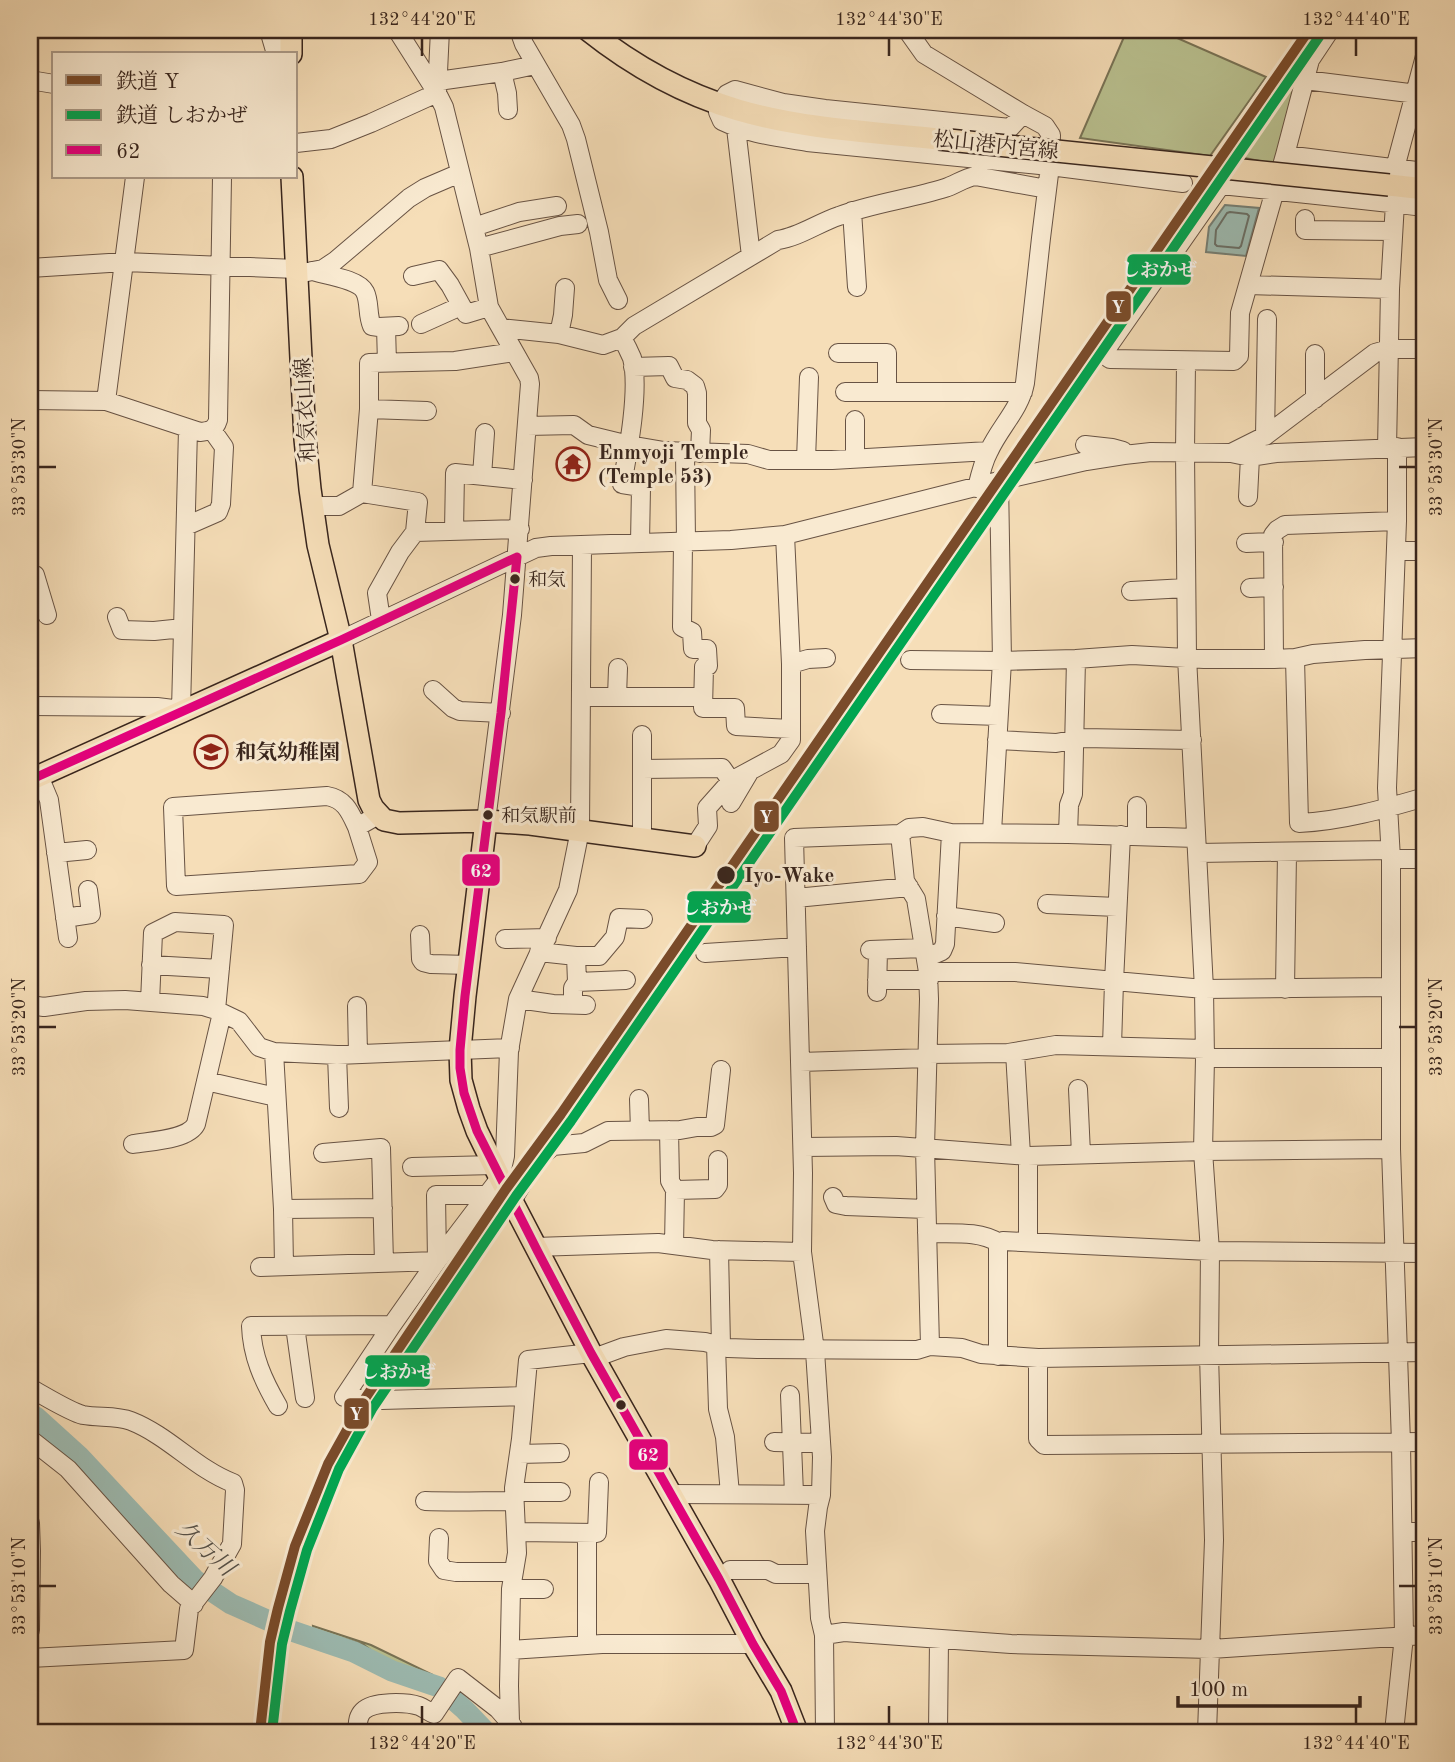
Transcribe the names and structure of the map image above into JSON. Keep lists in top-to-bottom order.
{
  "streets": {
    "main road": ["松山港内宮線", "和気衣山線"]
  },
  "water": ["久万川"],
  "places": {
    "temple": ["Enmyoji Temple (Temple 53)"],
    "other": ["和気", "和気駅前", "Iyo-Wake"],
    "school or university": ["和気幼稚園"]
  },
  "lines": ["rail line Y", "rail line しおかぜ", "transit line 62"],
  "legend": ["鉄道 Y", "鉄道 しおかぜ", "62"],
  "scale_bar": "100 m",
  "coordinates": [
    "132°44'20\"E",
    "132°44'30\"E",
    "132°44'40\"E",
    "33°53'30\"N",
    "33°53'20\"N",
    "33°53'10\"N"
  ]
}
